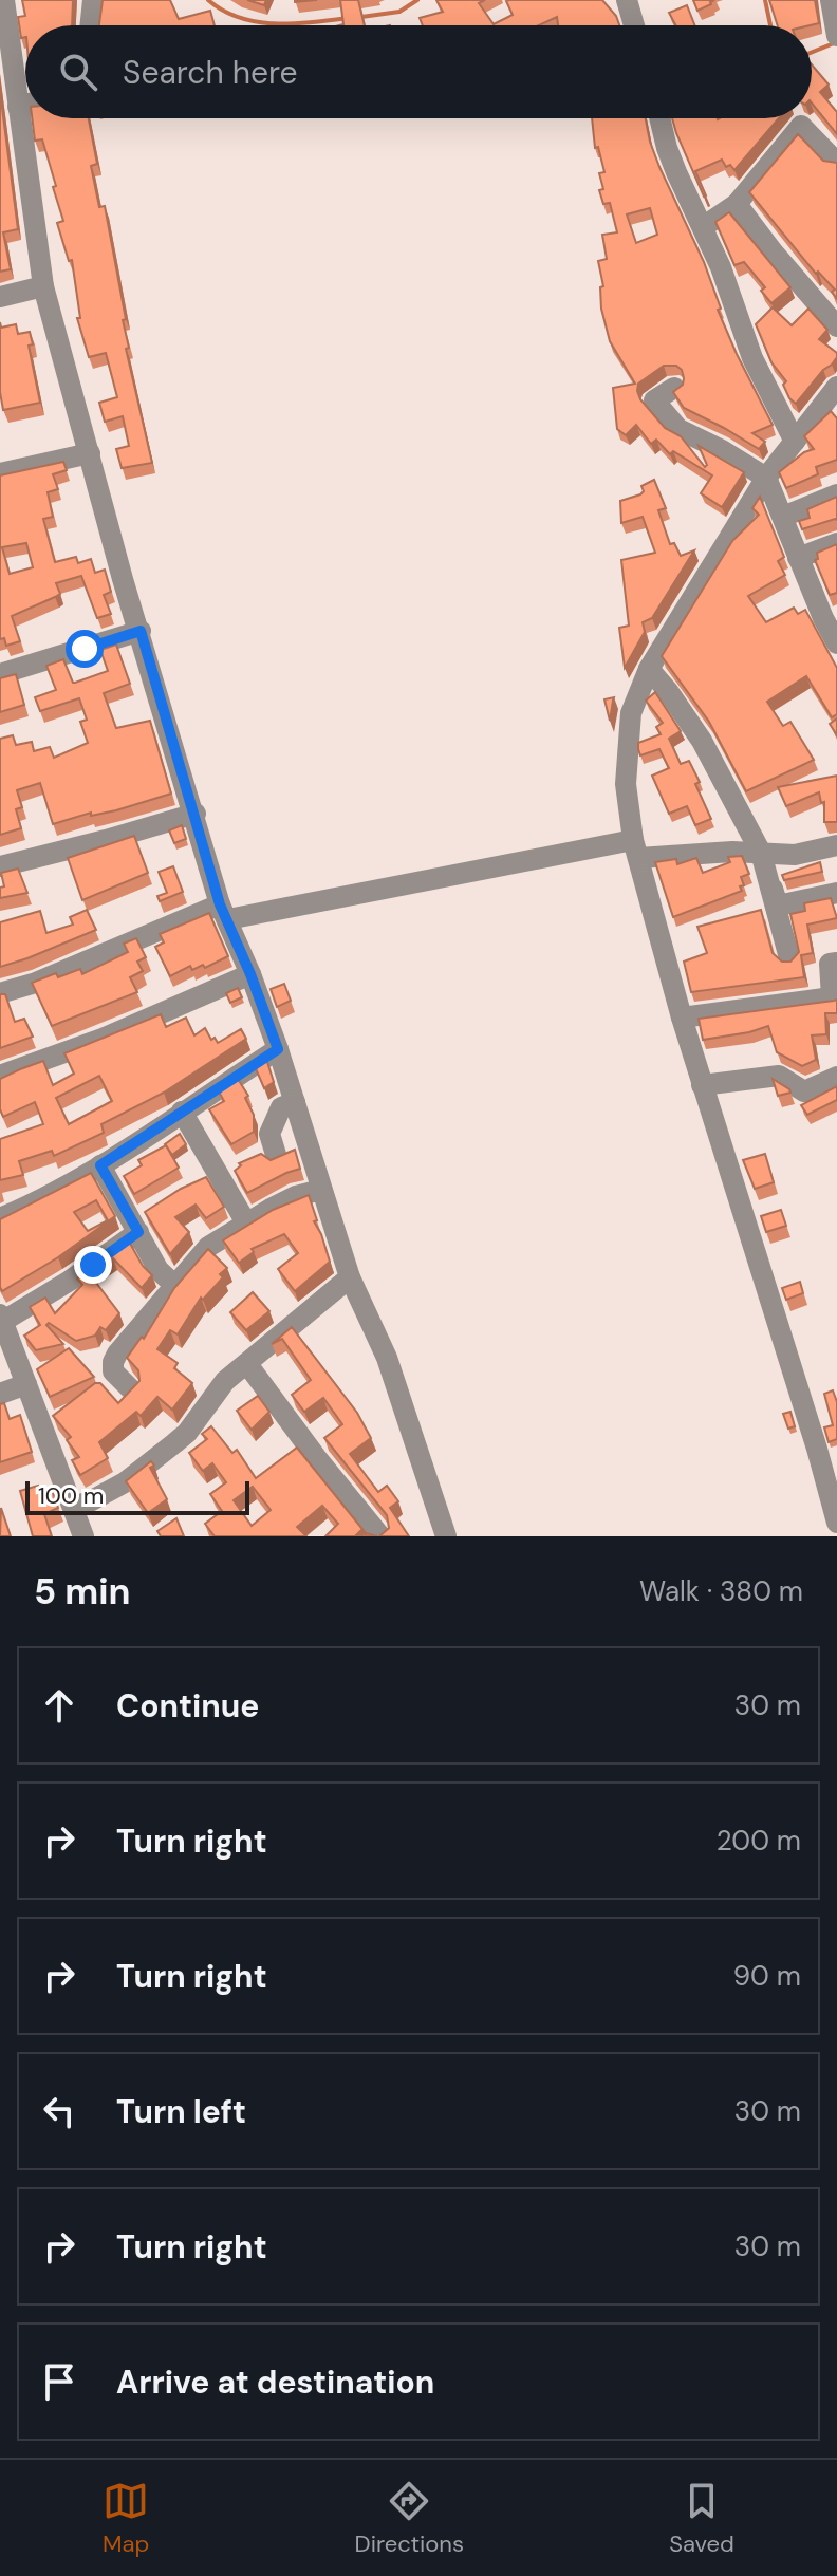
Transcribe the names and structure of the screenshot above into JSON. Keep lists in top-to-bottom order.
{
  "scale_bar": "100 m",
  "page": {
    "search": "Search here",
    "scale": "100 m",
    "heading": ["5 min", "Walk · 380 m"],
    "list": [
      ["Continue", "30 m"],
      ["Turn right", "200 m"],
      ["Turn right", "90 m"],
      ["Turn left", "30 m"],
      ["Turn right", "30 m"],
      "Arrive at destination"
    ],
    "nav": ["Map", "Directions", "Saved"]
  }
}
